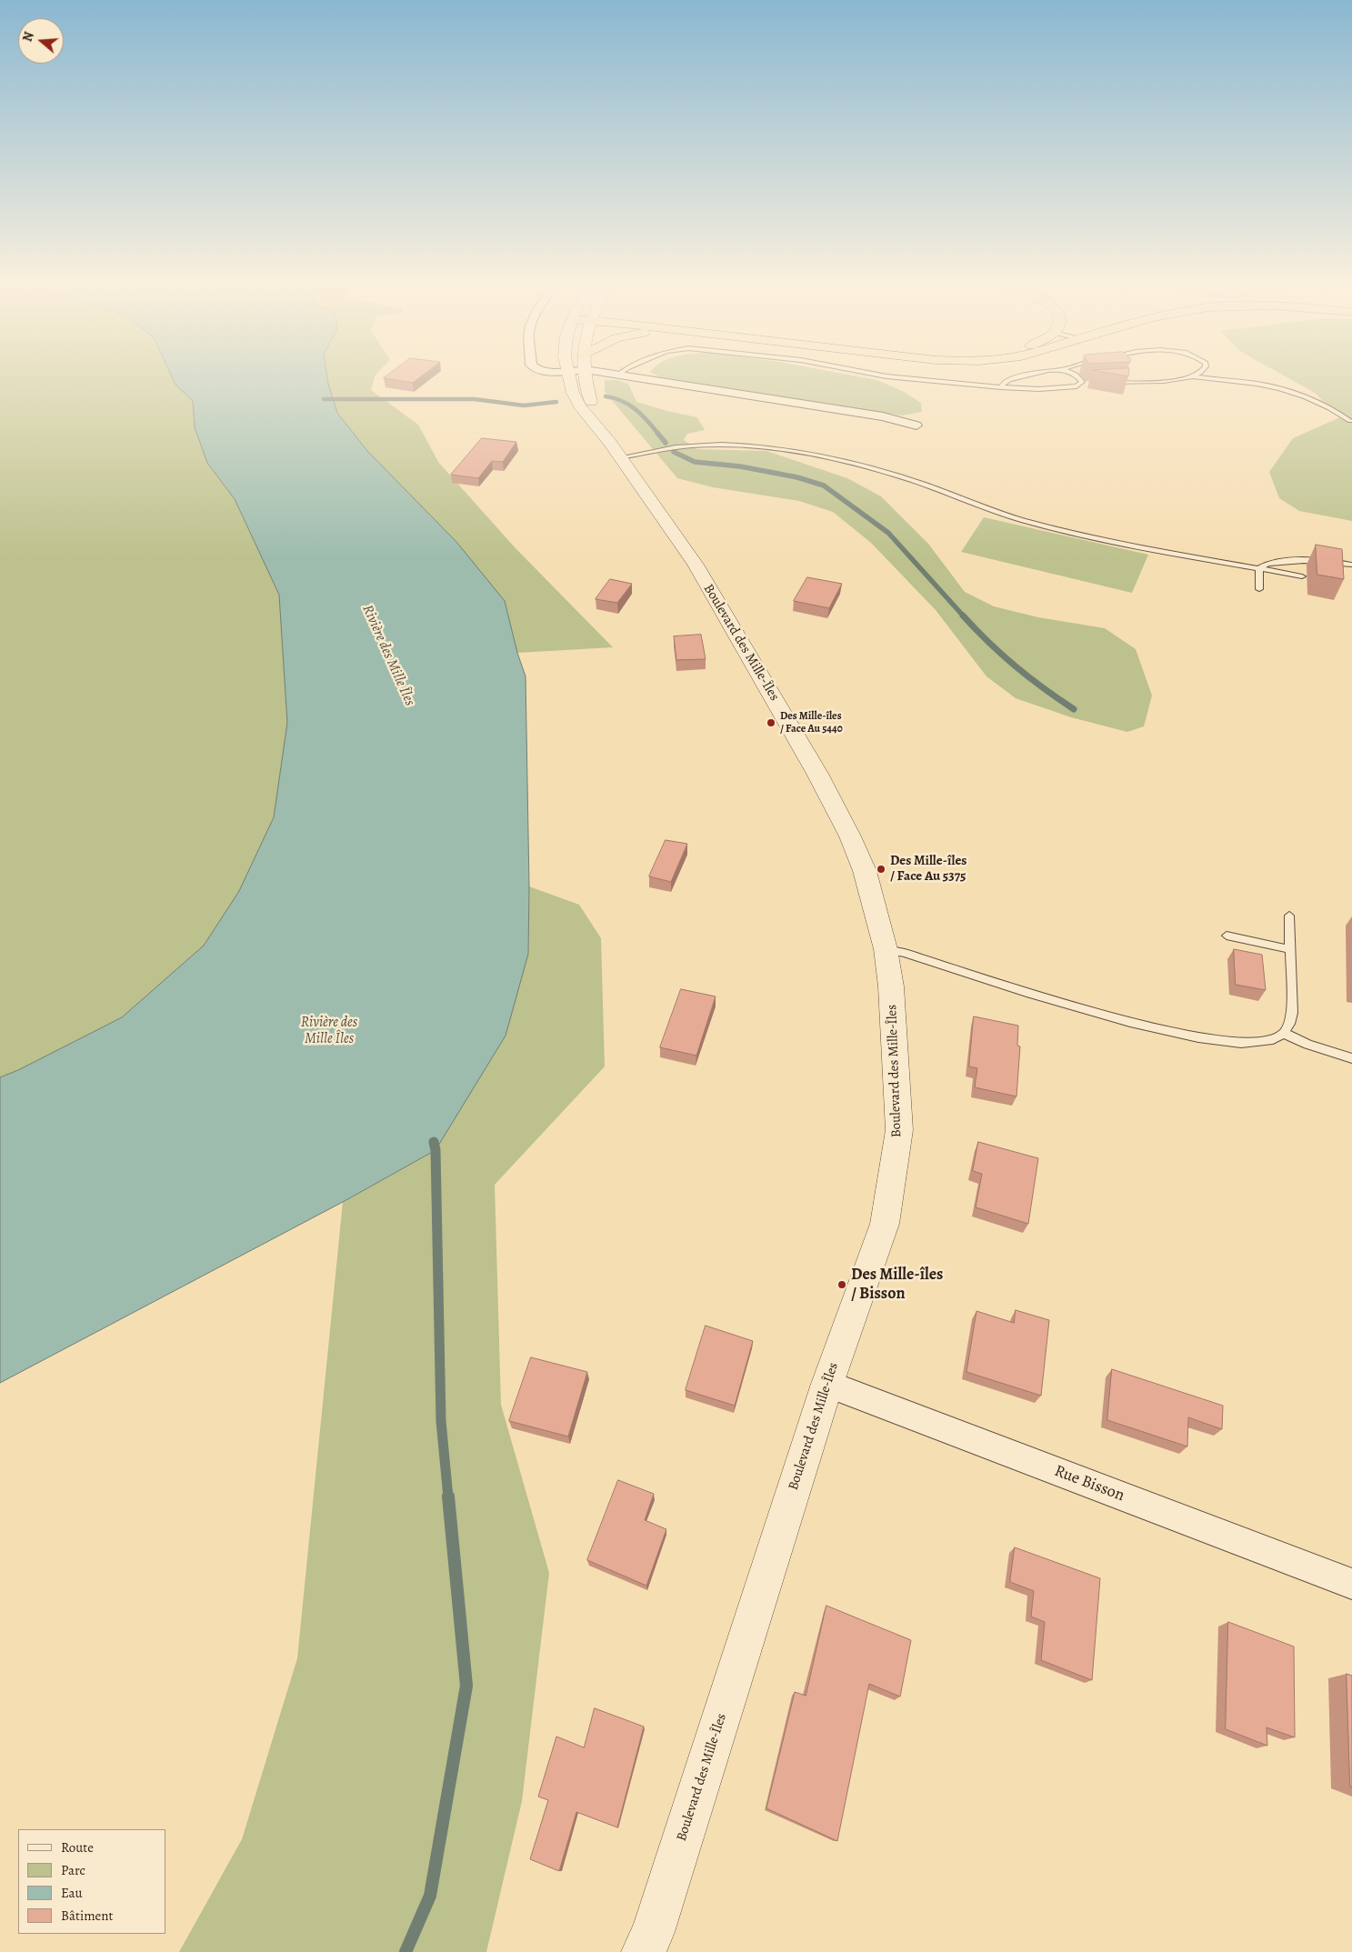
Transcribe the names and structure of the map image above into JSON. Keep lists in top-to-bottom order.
{
  "streets": {
    "street": ["Boulevard des Mille-Îles", "Rue Bisson"]
  },
  "crossings": [
    ["Boulevard des Mille-Îles", "Rue Bisson"]
  ],
  "water": ["Rivière des Mille Îles"],
  "places": ["Des Mille-îles / Face Au 5440", "Des Mille-îles / Face Au 5375", "Des Mille-îles / Bisson"],
  "legend": [
    "Route",
    "Parc",
    "Eau",
    "Bâtiment"
  ],
  "north": "left"
}
